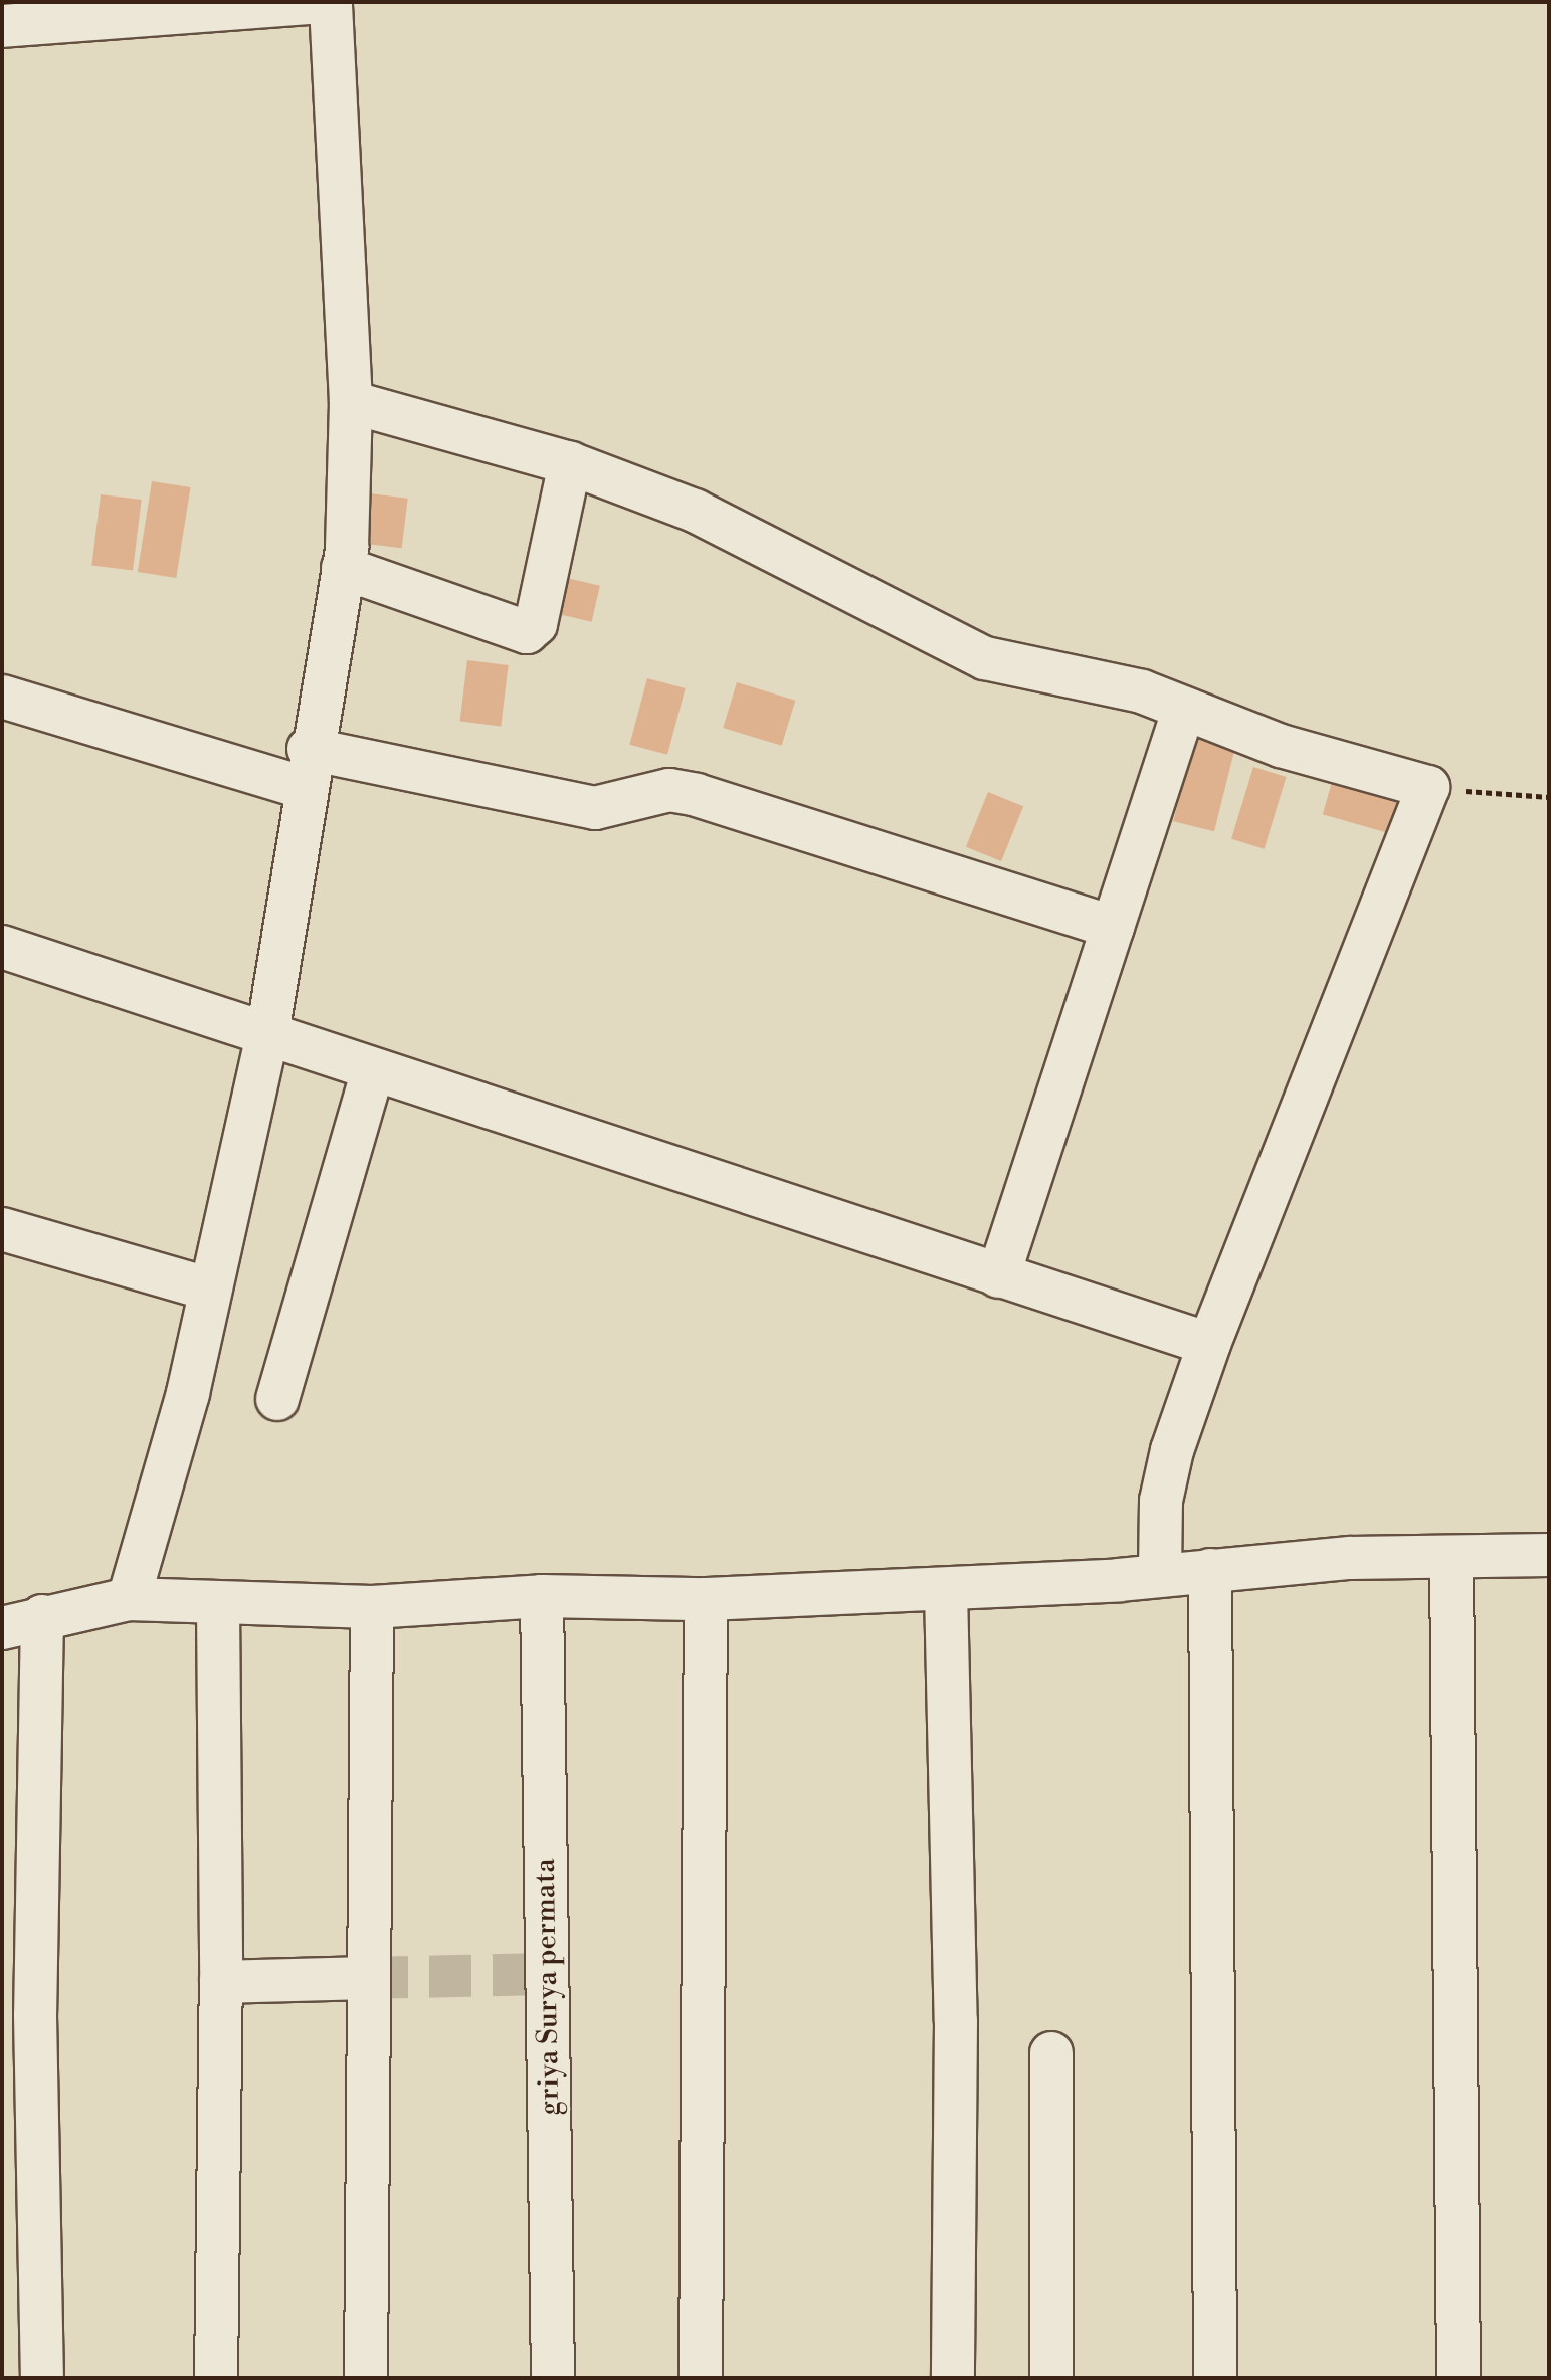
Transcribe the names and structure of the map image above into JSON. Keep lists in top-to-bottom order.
{
  "streets": {
    "street": ["griya Surya permata"]
  }
}
